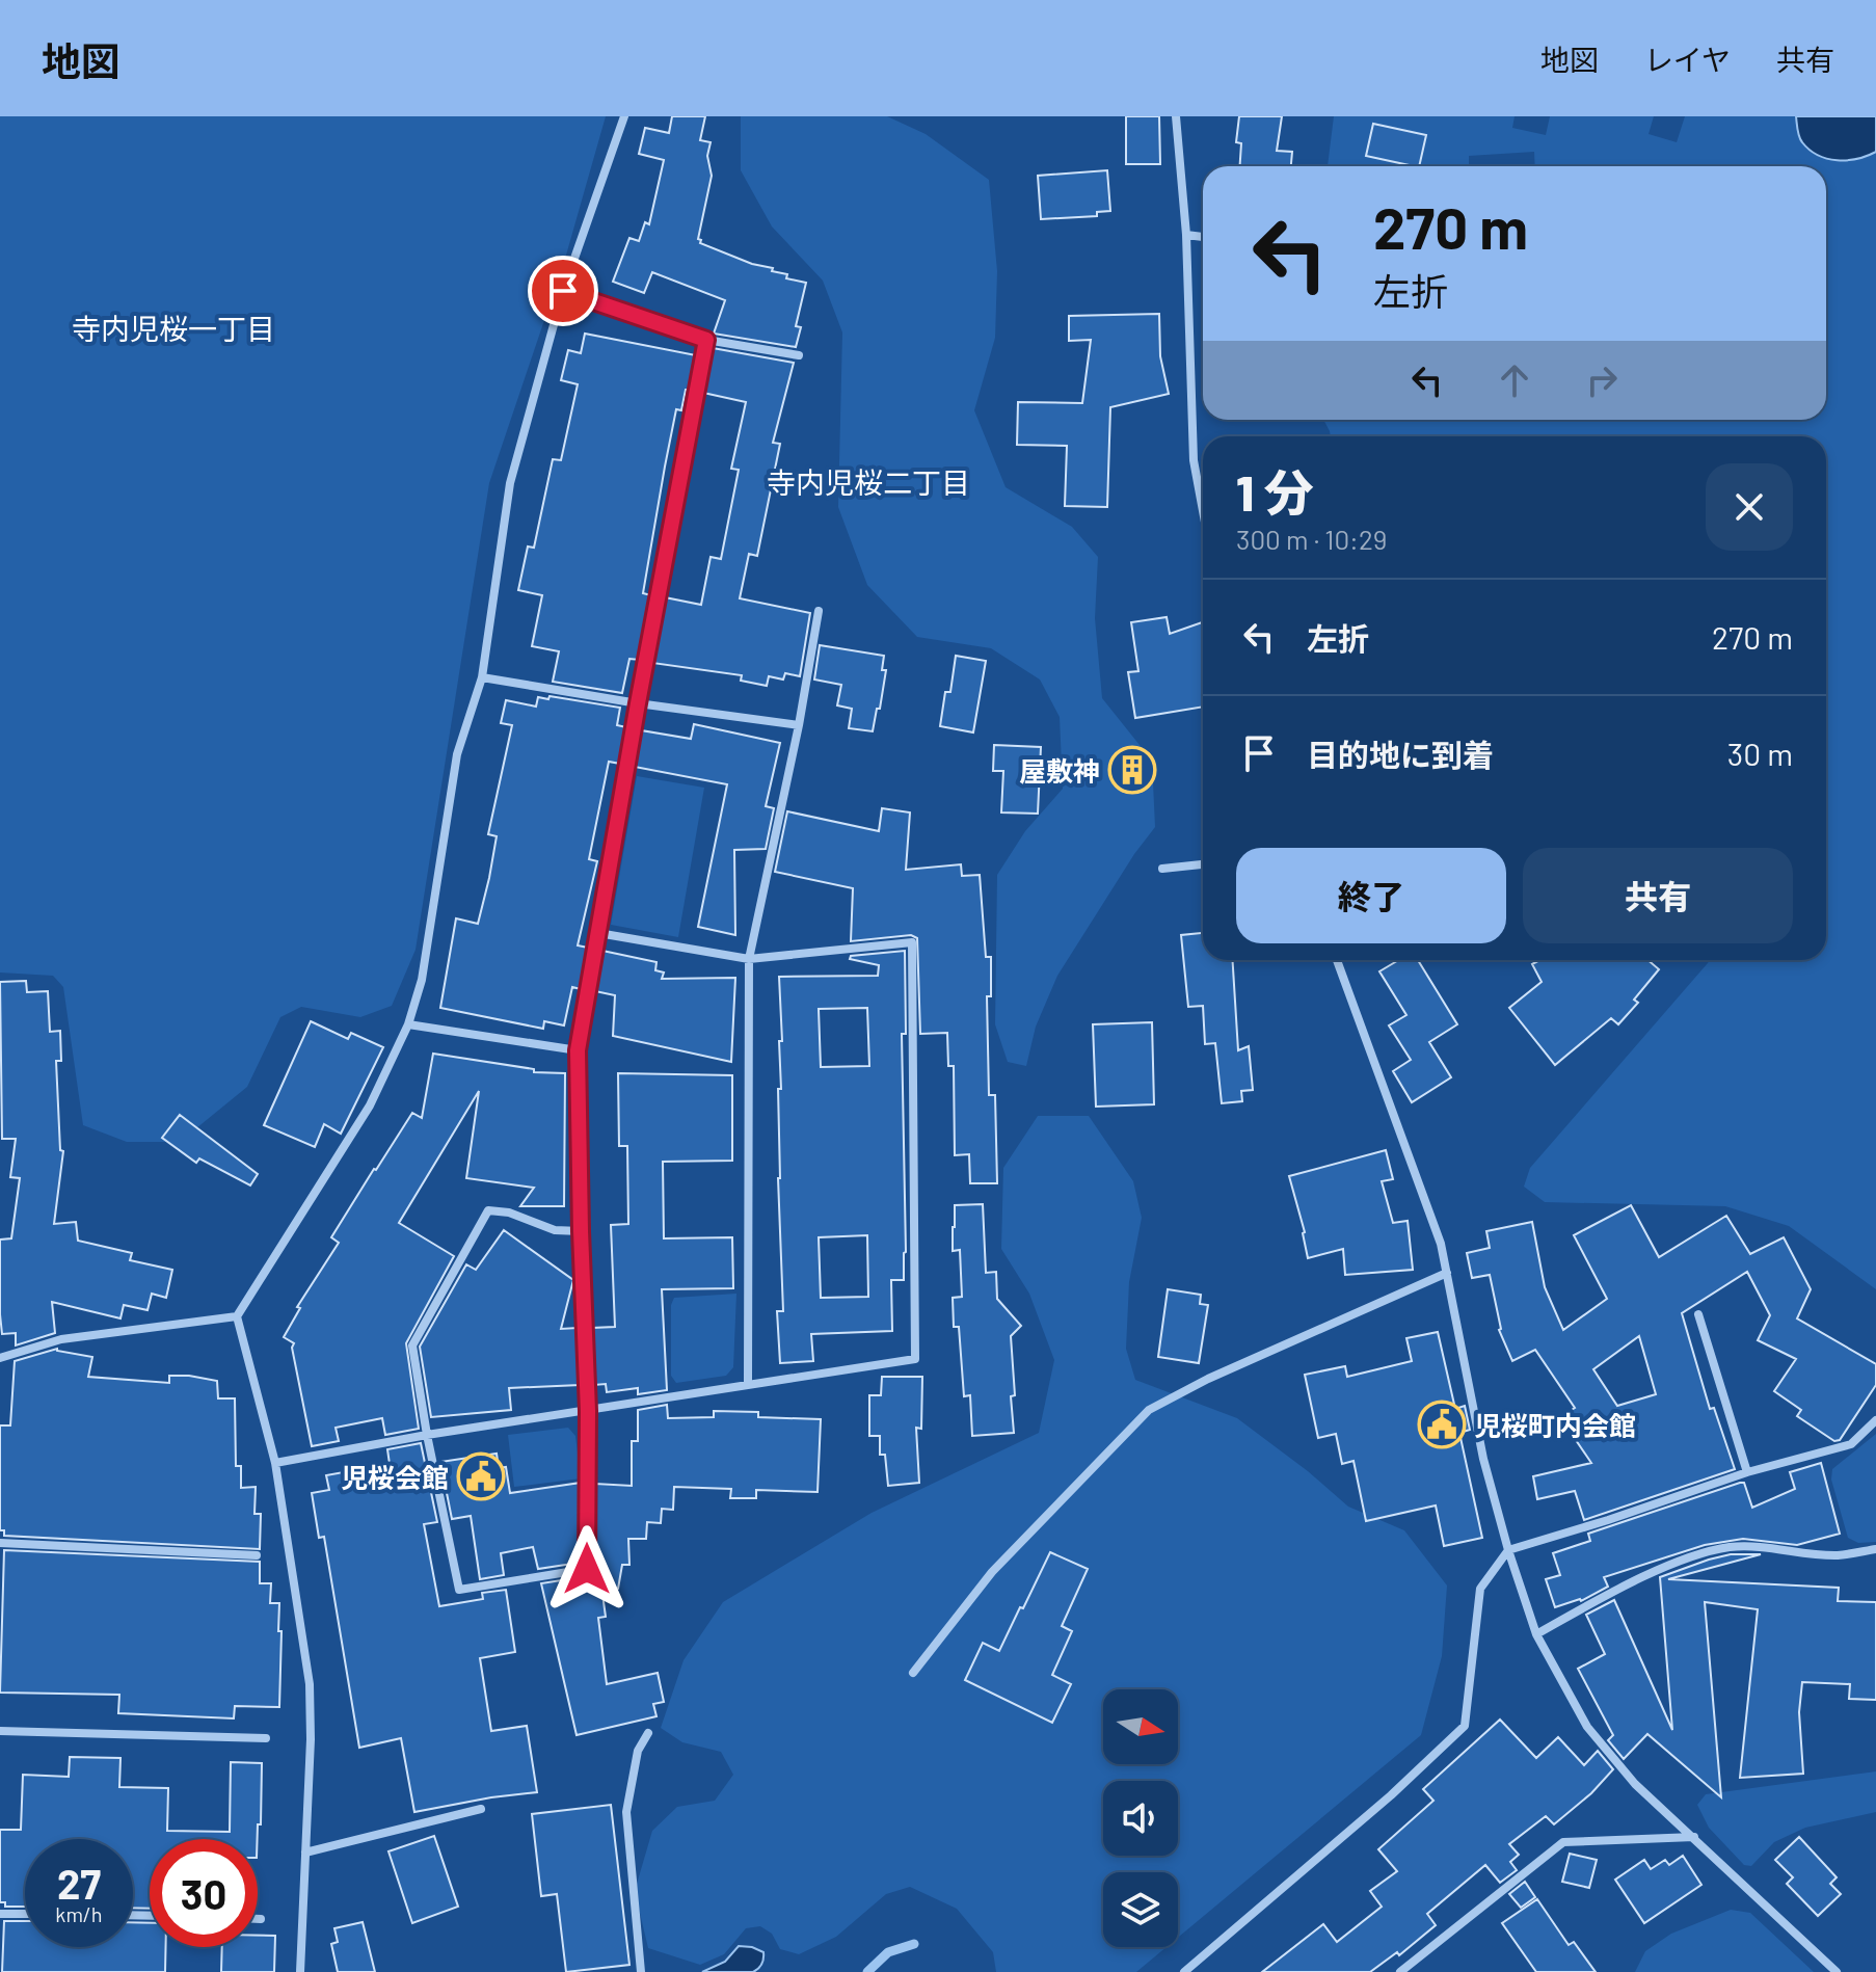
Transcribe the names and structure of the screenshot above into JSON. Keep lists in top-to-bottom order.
{
  "districts": ["寺内児桜一丁目", "寺内児桜二丁目"],
  "places": {
    "building": ["屋敷神"],
    "public building": ["児桜町内会館", "児桜会館"]
  },
  "north": "right",
  "page": {
    "header": "地図",
    "nav": ["地図", "レイヤ", "共有"],
    "turn": ["270 m", "左折"],
    "heading": ["1 分", "300 m · 10:29"],
    "list": [
      {
        "name": "左折",
        "value": "270 m"
      },
      {
        "name": "目的地に到着",
        "value": "30 m"
      }
    ],
    "buttons": ["終了", "共有"],
    "speed": "27 km/h",
    "limit": "30"
  }
}
